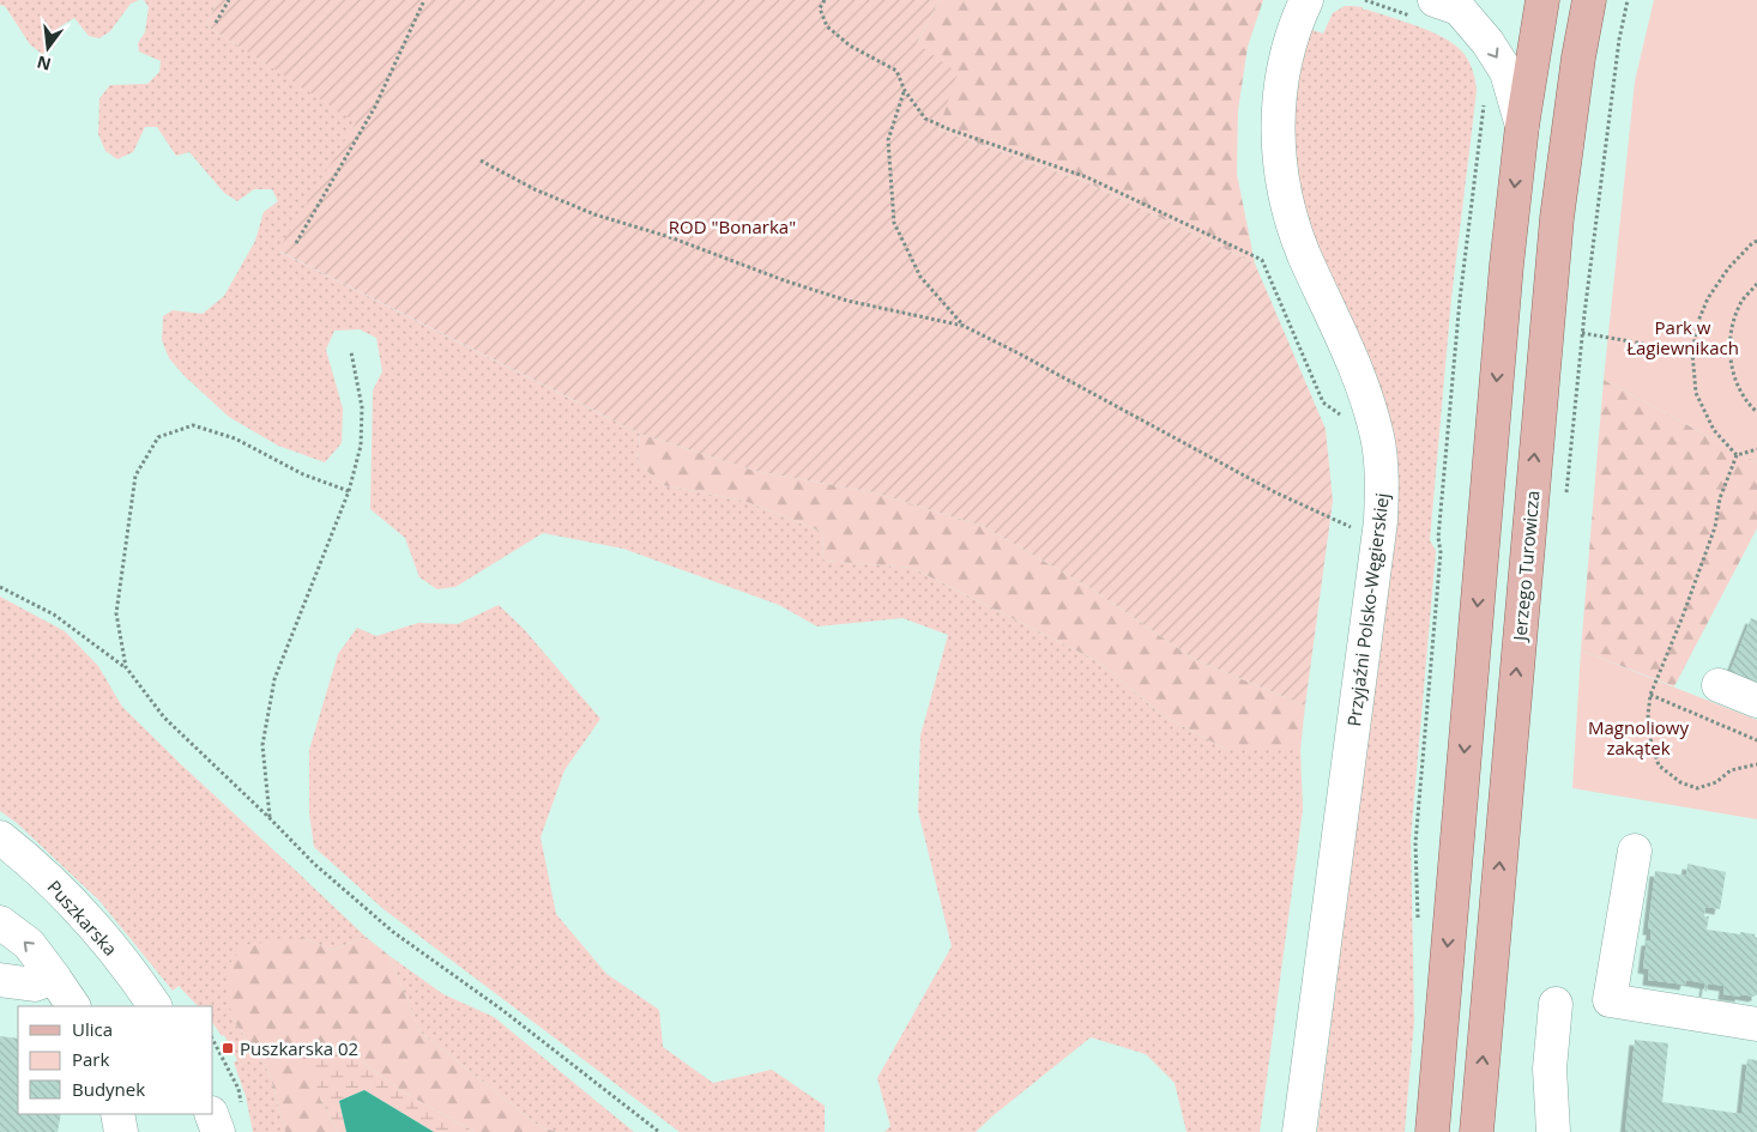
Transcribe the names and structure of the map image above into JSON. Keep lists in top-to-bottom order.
{
  "streets": {
    "main road": ["Jerzego Turowicza"],
    "street": ["Przyjaźni Polsko-Węgierskiej", "Puszkarska"]
  },
  "parks": ["ROD \"Bonarka\"", "Park w Łagiewnikach", "Magnoliowy zakątek"],
  "places": {
    "transit": ["Puszkarska 02"]
  },
  "legend": ["Ulica", "Park", "Budynek"],
  "north": "bottom"
}
